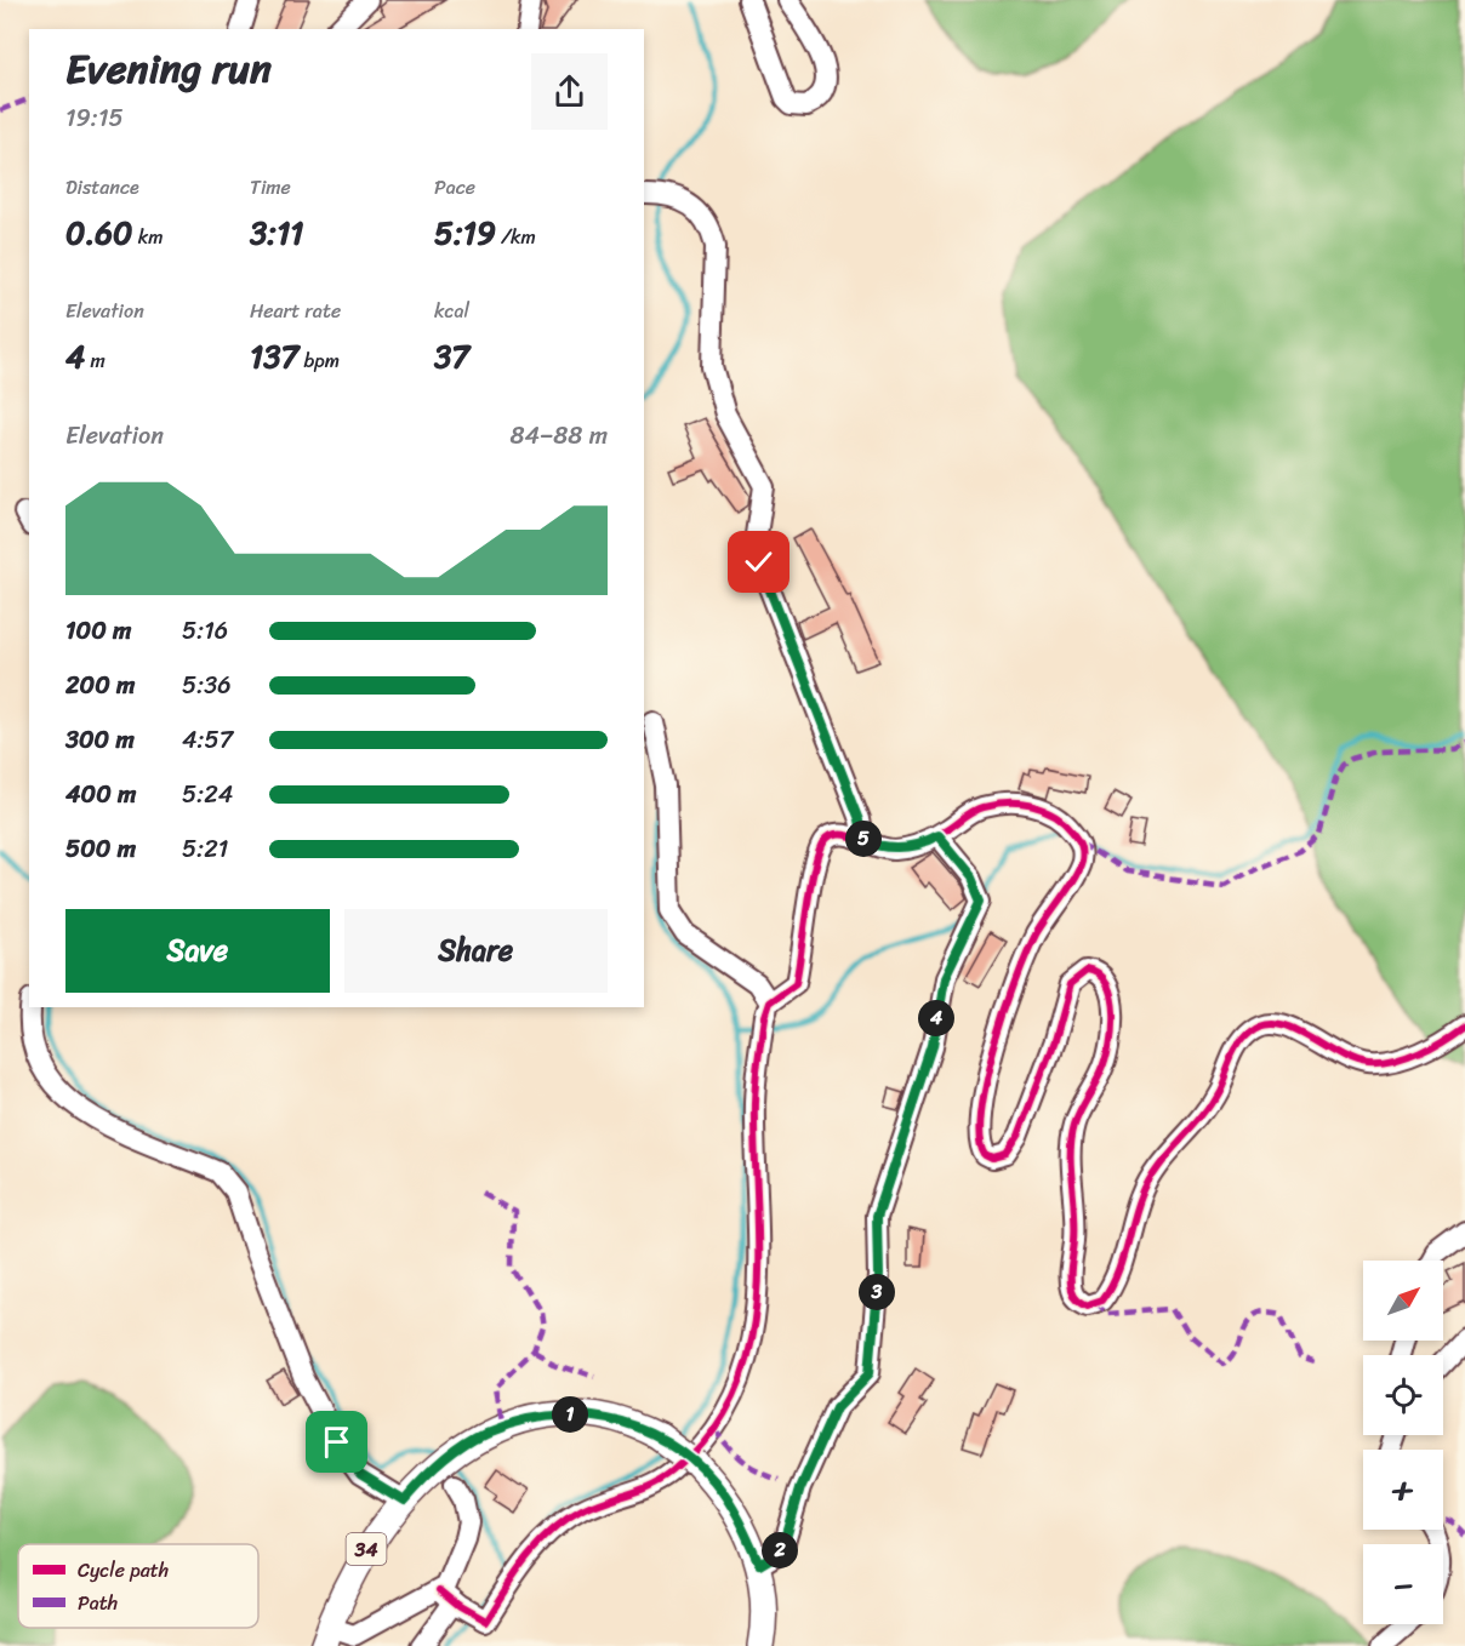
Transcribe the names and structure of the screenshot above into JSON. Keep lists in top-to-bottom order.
{
  "streets": {
    "main road": ["34"]
  },
  "legend": ["Cycle path", "Path"],
  "north": "top right",
  "page": {
    "heading": ["Evening run", "19:15"],
    "stats": [
      ["Distance", "0.60 km"],
      ["Time", "3:11"],
      ["Pace", "5:19 /km"],
      ["Elevation", "4 m"],
      ["Heart rate", "137 bpm"],
      ["kcal", "37"]
    ],
    "chart": ["Elevation", "84–88 m"],
    "list": [
      {
        "name": "100 m",
        "note": "5:16"
      },
      {
        "name": "200 m",
        "note": "5:36"
      },
      {
        "name": "300 m",
        "note": "4:57"
      },
      {
        "name": "400 m",
        "note": "5:24"
      },
      {
        "name": "500 m",
        "note": "5:21"
      }
    ],
    "pins": [
      "5",
      "4",
      "3",
      "1",
      "2"
    ],
    "buttons": ["Save", "Share"],
    "map_buttons": ["+", "−"]
  }
}
